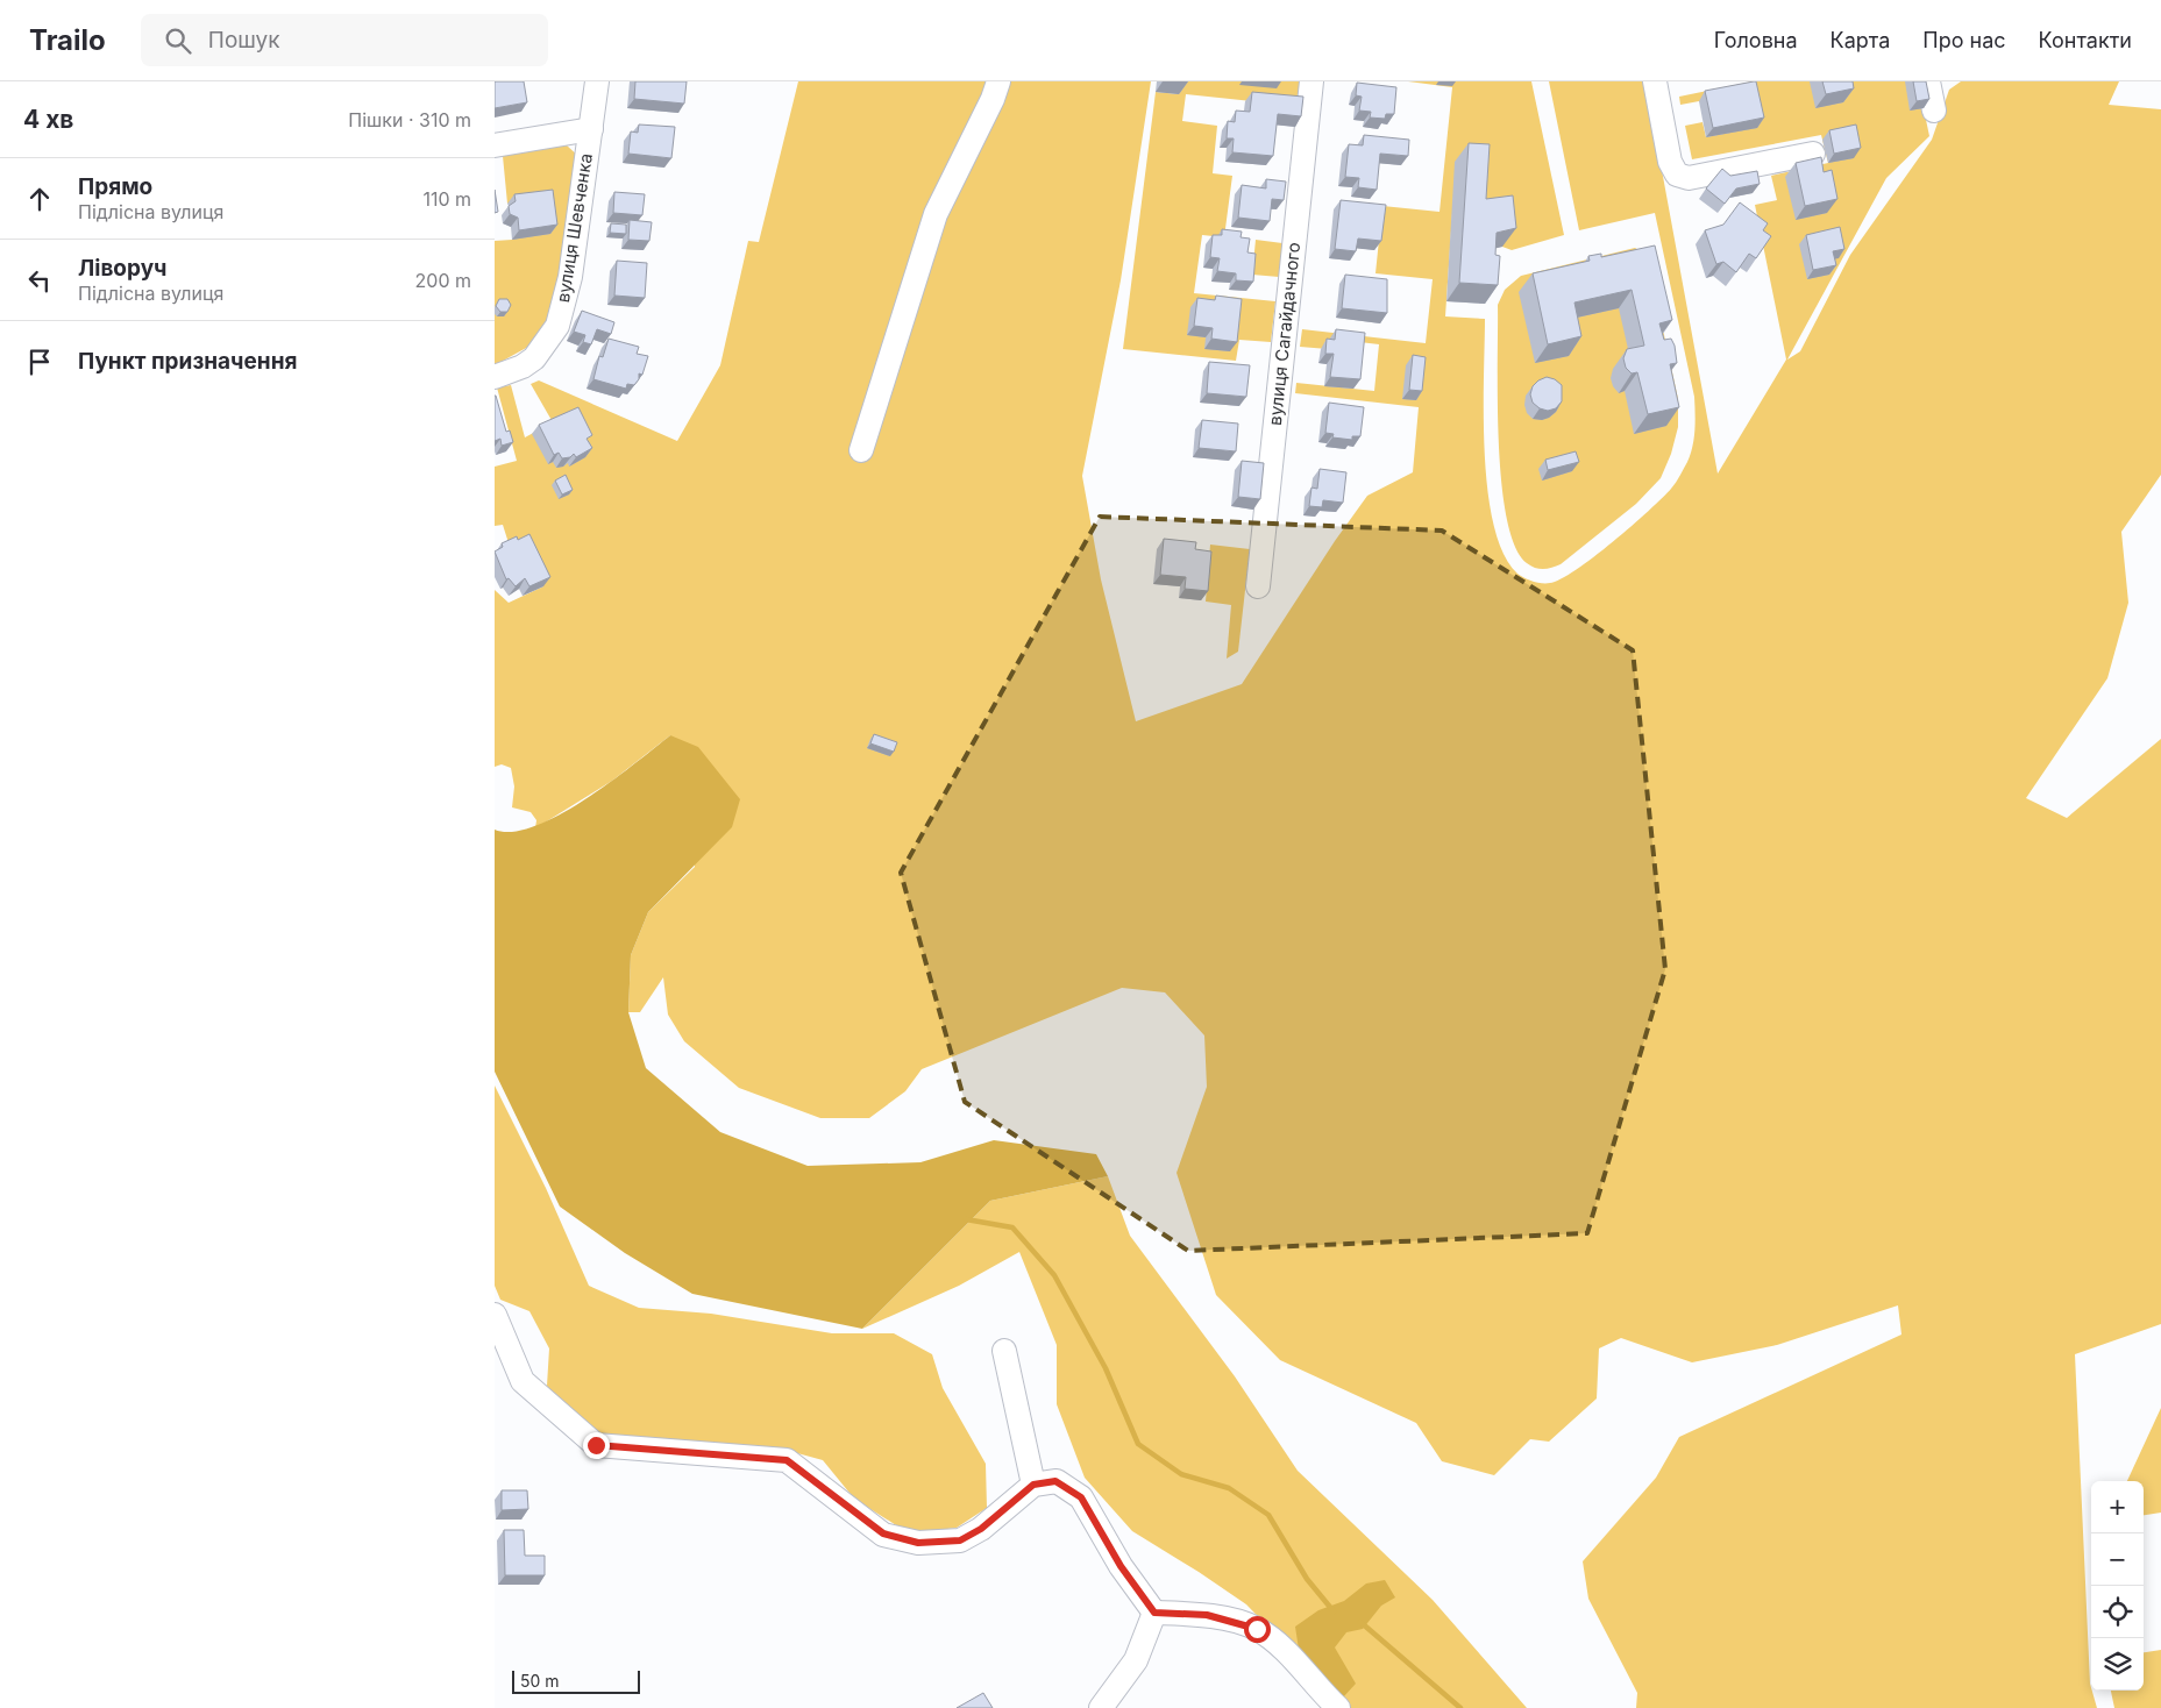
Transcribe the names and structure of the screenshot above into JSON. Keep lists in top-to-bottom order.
{
  "streets": {
    "street": ["вулиця Шевченка", "вулиця Сагайдачного"]
  },
  "scale_bar": "50 m",
  "page": {
    "header": "Trailo",
    "search": "Пошук",
    "nav": [
      "Головна",
      "Карта",
      "Про нас",
      "Контакти"
    ],
    "heading": ["4 хв", "Пішки · 310 m"],
    "list": [
      ["Прямо", "Підлісна вулиця", "110 m"],
      ["Ліворуч", "Підлісна вулиця", "200 m"],
      "Пункт призначення"
    ],
    "map_buttons": ["+", "−"],
    "scale": "50 m"
  }
}
